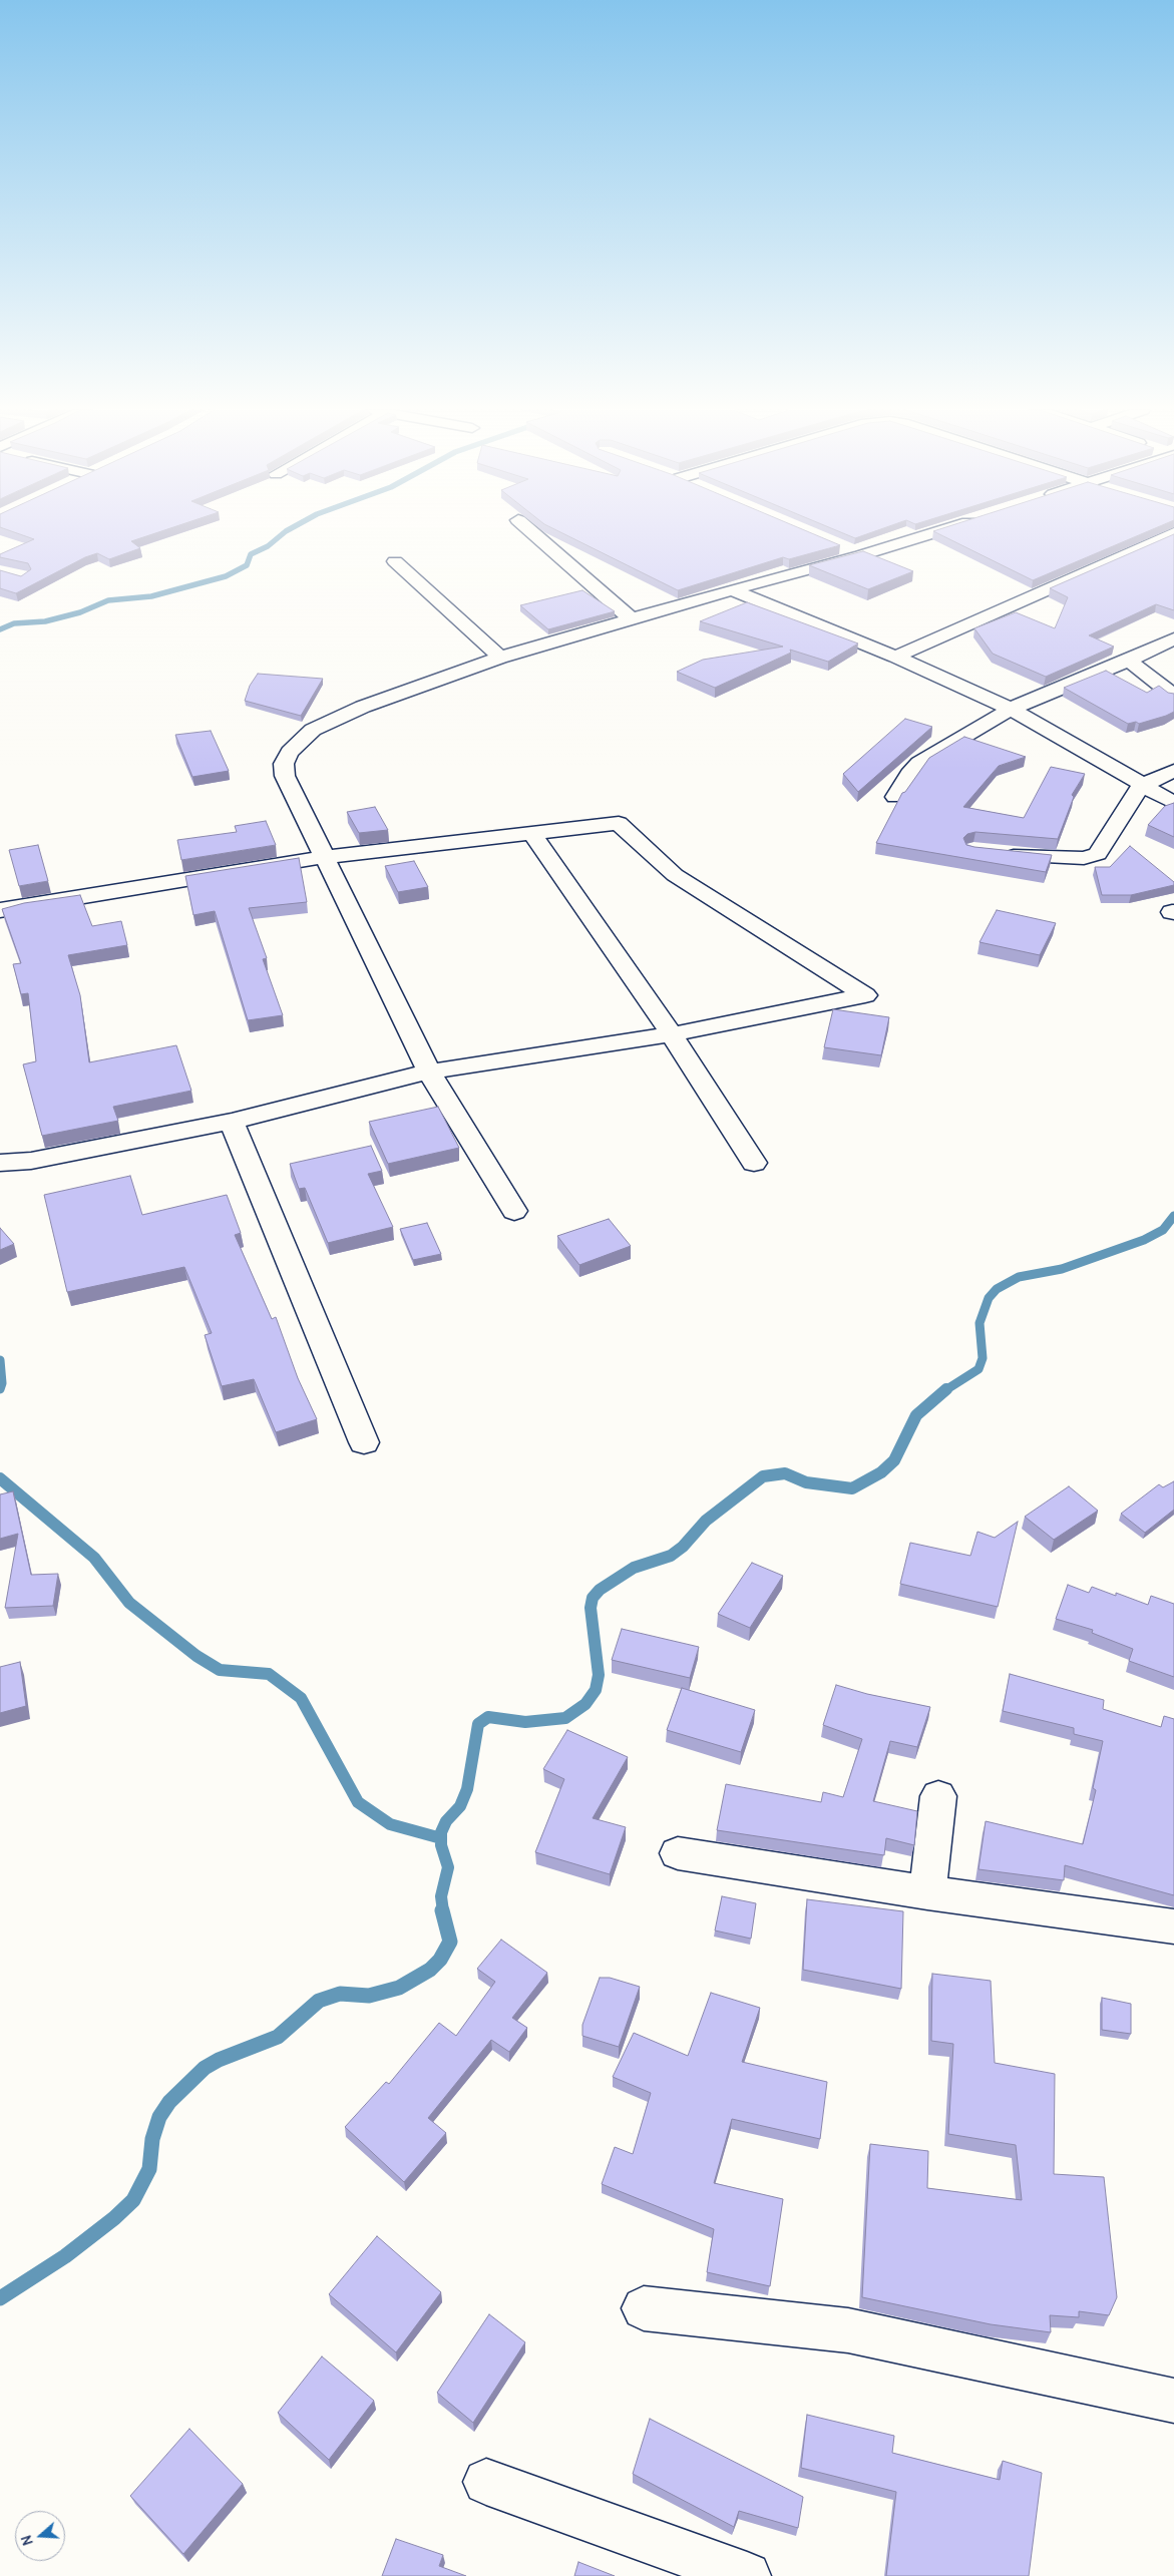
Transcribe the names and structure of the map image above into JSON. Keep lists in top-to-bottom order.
{
  "north": "left"
}
